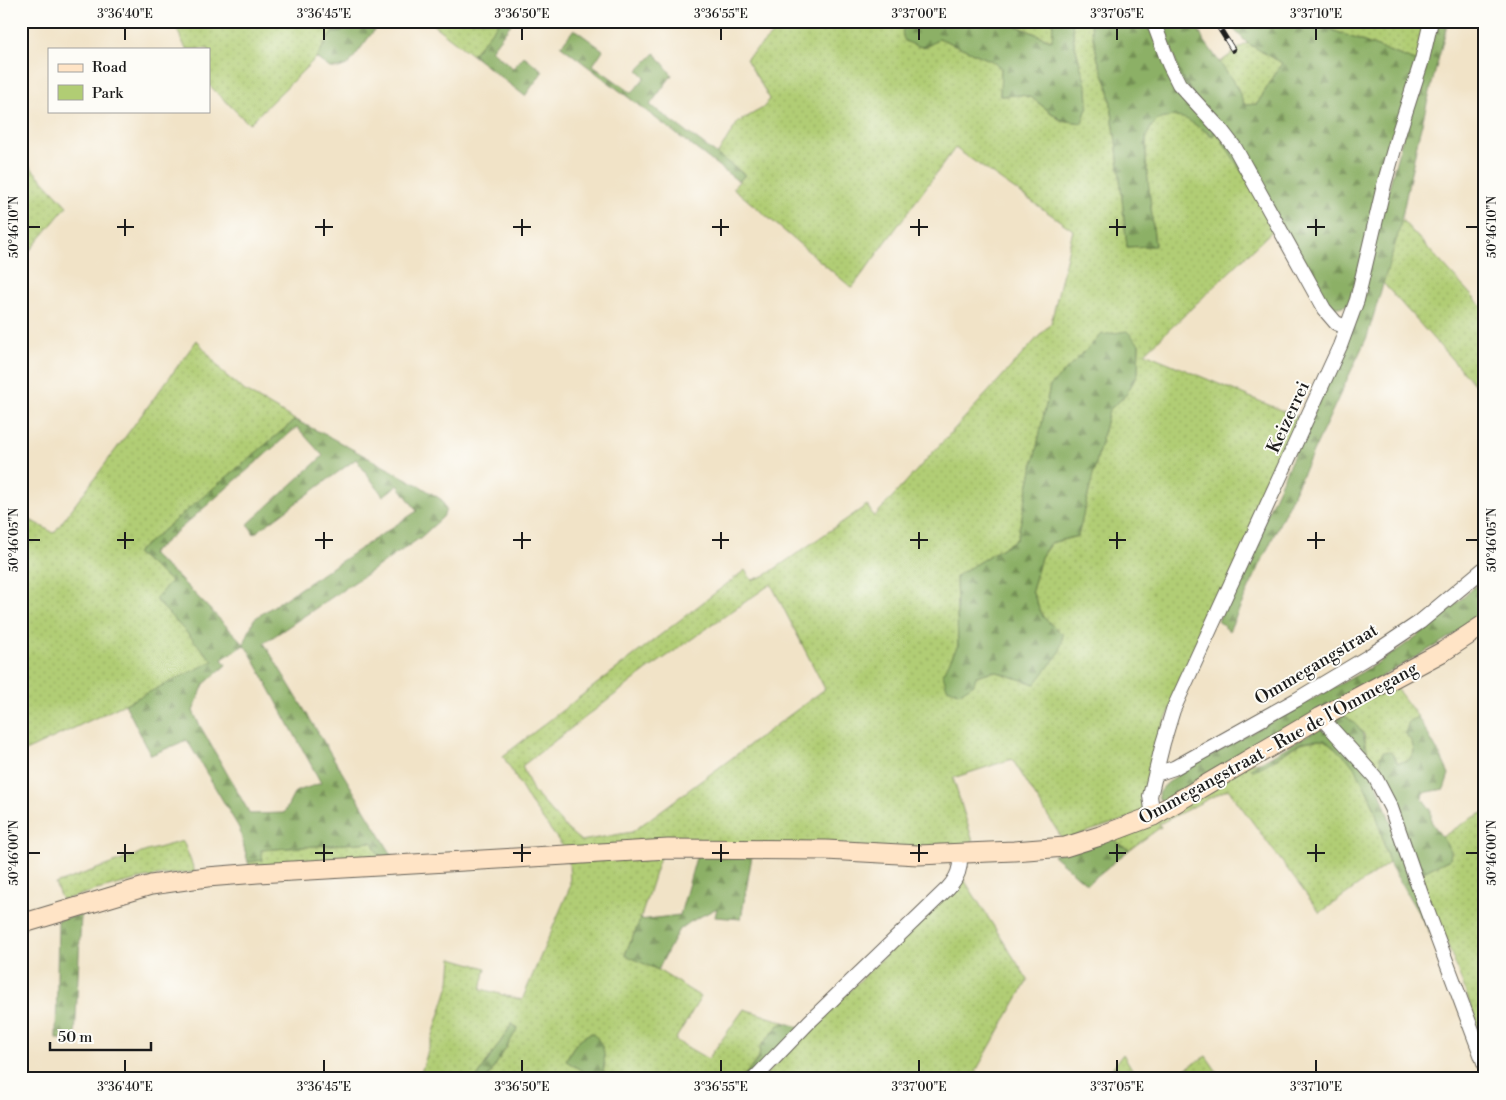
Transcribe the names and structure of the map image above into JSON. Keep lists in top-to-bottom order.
{
  "streets": {
    "main road": ["Ommegangstraat - Rue de l'Ommegang"],
    "street": ["Keizerrei", "Ommegangstraat"]
  },
  "crossings": [
    ["Keizerrei", "Ommegangstraat"],
    ["Keizerrei", "Ommegangstraat - Rue de l'Ommegang"]
  ],
  "legend": ["Road", "Park"],
  "scale_bar": "50 m",
  "coordinates": [
    "3°36'40\"E",
    "3°36'45\"E",
    "3°36'50\"E",
    "3°36'55\"E",
    "3°37'00\"E",
    "3°37'05\"E",
    "3°37'10\"E",
    "50°46'10\"N",
    "50°46'05\"N",
    "50°46'00\"N"
  ]
}
